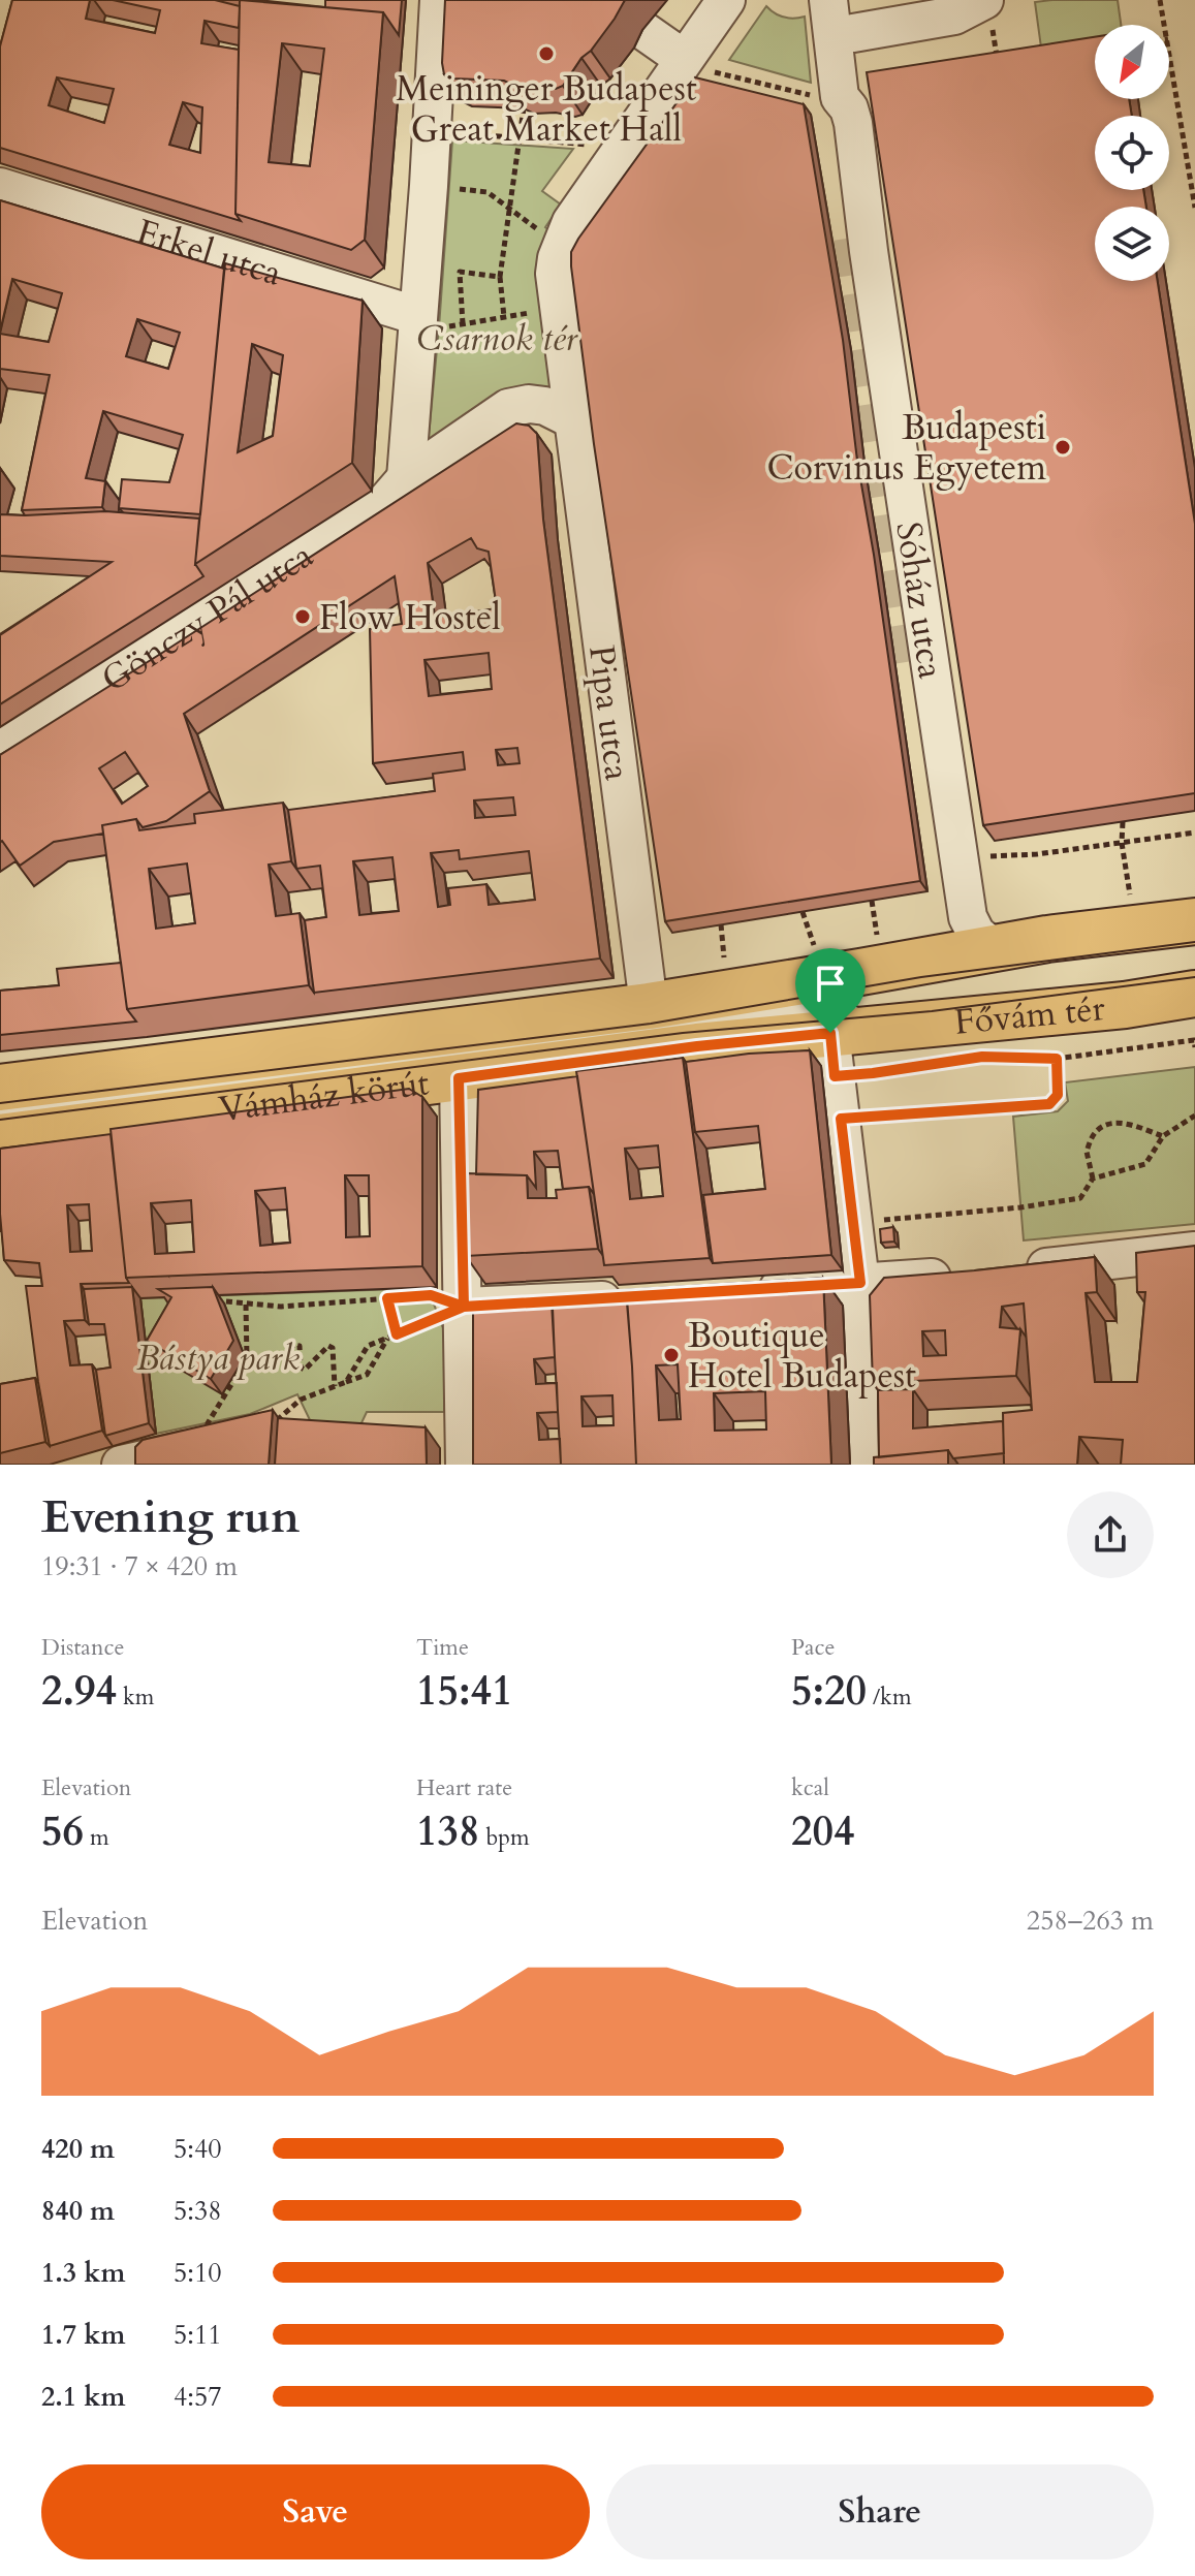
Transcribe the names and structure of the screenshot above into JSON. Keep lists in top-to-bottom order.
{
  "streets": {
    "main road": ["Fővám tér", "Vámház körút"],
    "street": [
      "Erkel utca",
      "Sóház utca",
      "Gönczy Pál utca",
      "Pipa utca"
    ]
  },
  "crossings": [
    ["Sóház utca", "Fővám tér"],
    ["Sóház utca", "Vámház körút"],
    ["Pipa utca", "Vámház körút"],
    ["Fővám tér", "Vámház körút"]
  ],
  "parks": ["Csarnok tér", "Bástya park"],
  "places": [
    "Meininger Budapest Great Market Hall",
    "Budapesti Corvinus Egyetem",
    "Flow Hostel",
    "Boutique Hotel Budapest"
  ],
  "north": "bottom left",
  "page": {
    "heading": ["Evening run", "19:31 · 7 × 420 m"],
    "stats": [
      ["Distance", "2.94 km"],
      ["Time", "15:41"],
      ["Pace", "5:20 /km"],
      ["Elevation", "56 m"],
      ["Heart rate", "138 bpm"],
      ["kcal", "204"]
    ],
    "chart": ["Elevation", "258–263 m"],
    "list": [
      {
        "name": "420 m",
        "note": "5:40"
      },
      {
        "name": "840 m",
        "note": "5:38"
      },
      {
        "name": "1.3 km",
        "note": "5:10"
      },
      {
        "name": "1.7 km",
        "note": "5:11"
      },
      {
        "name": "2.1 km",
        "note": "4:57"
      }
    ],
    "buttons": ["Save", "Share"]
  }
}
